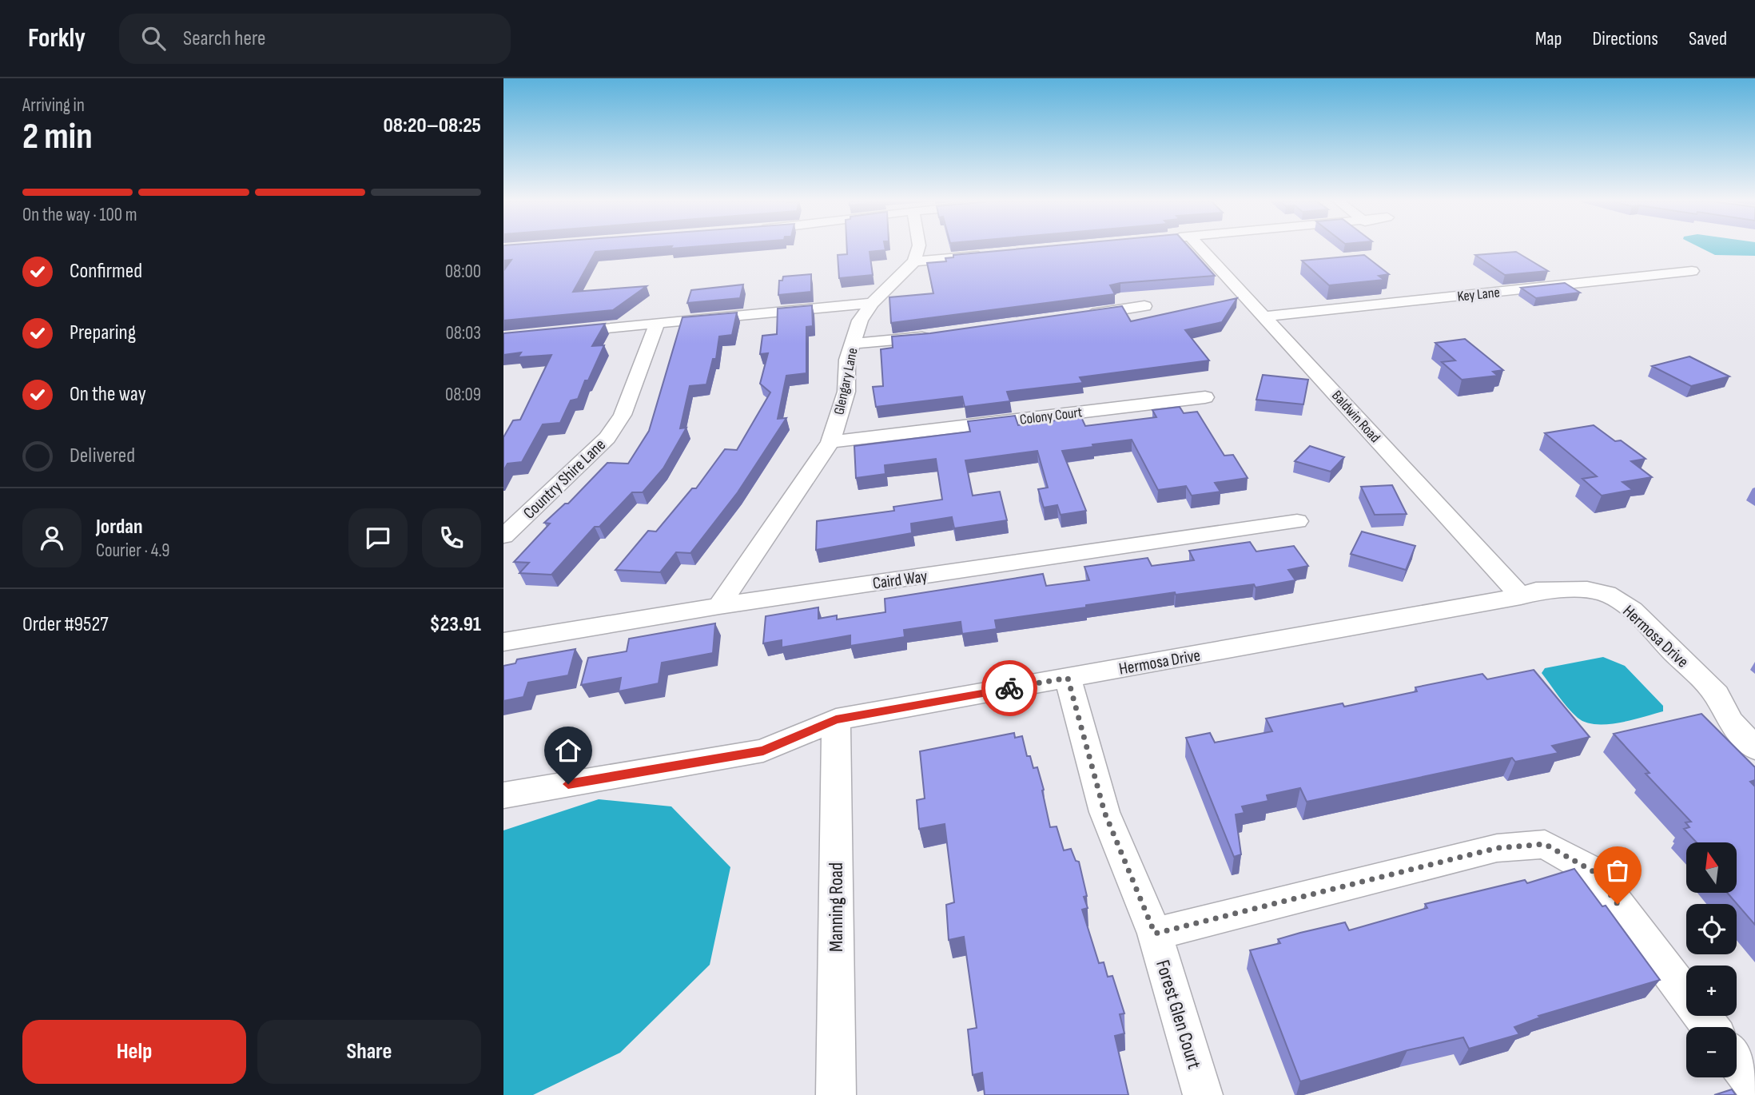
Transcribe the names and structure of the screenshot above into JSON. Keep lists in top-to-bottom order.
{
  "streets": {
    "street": [
      "Key Lane",
      "Glengary Lane",
      "Colony Court",
      "Baldwin Road",
      "Country Shire Lane",
      "Caird Way",
      "Hermosa Drive",
      "Manning Road",
      "Forest Glen Court"
    ]
  },
  "crossings": [
    ["Key Lane", "Baldwin Road"],
    ["Glengary Lane", "Colony Court"],
    ["Glengary Lane", "Caird Way"],
    ["Baldwin Road", "Hermosa Drive"],
    ["Hermosa Drive", "Manning Road"],
    ["Hermosa Drive", "Forest Glen Court"]
  ],
  "north": "top",
  "page": {
    "header": "Forkly",
    "search": "Search here",
    "nav": ["Map", "Directions", "Saved"],
    "heading": ["2 min", "Arriving in", "08:20–08:25"],
    "panel": [
      "Jordan",
      "Courier · 4.9",
      "Order #9527",
      "$23.91"
    ],
    "bar": "On the way · 100 m",
    "list": [
      ["Confirmed", "08:00"],
      ["Preparing", "08:03"],
      ["On the way", "08:09"],
      "Delivered"
    ],
    "map_buttons": ["+", "−"],
    "buttons": ["Help", "Share"]
  }
}
